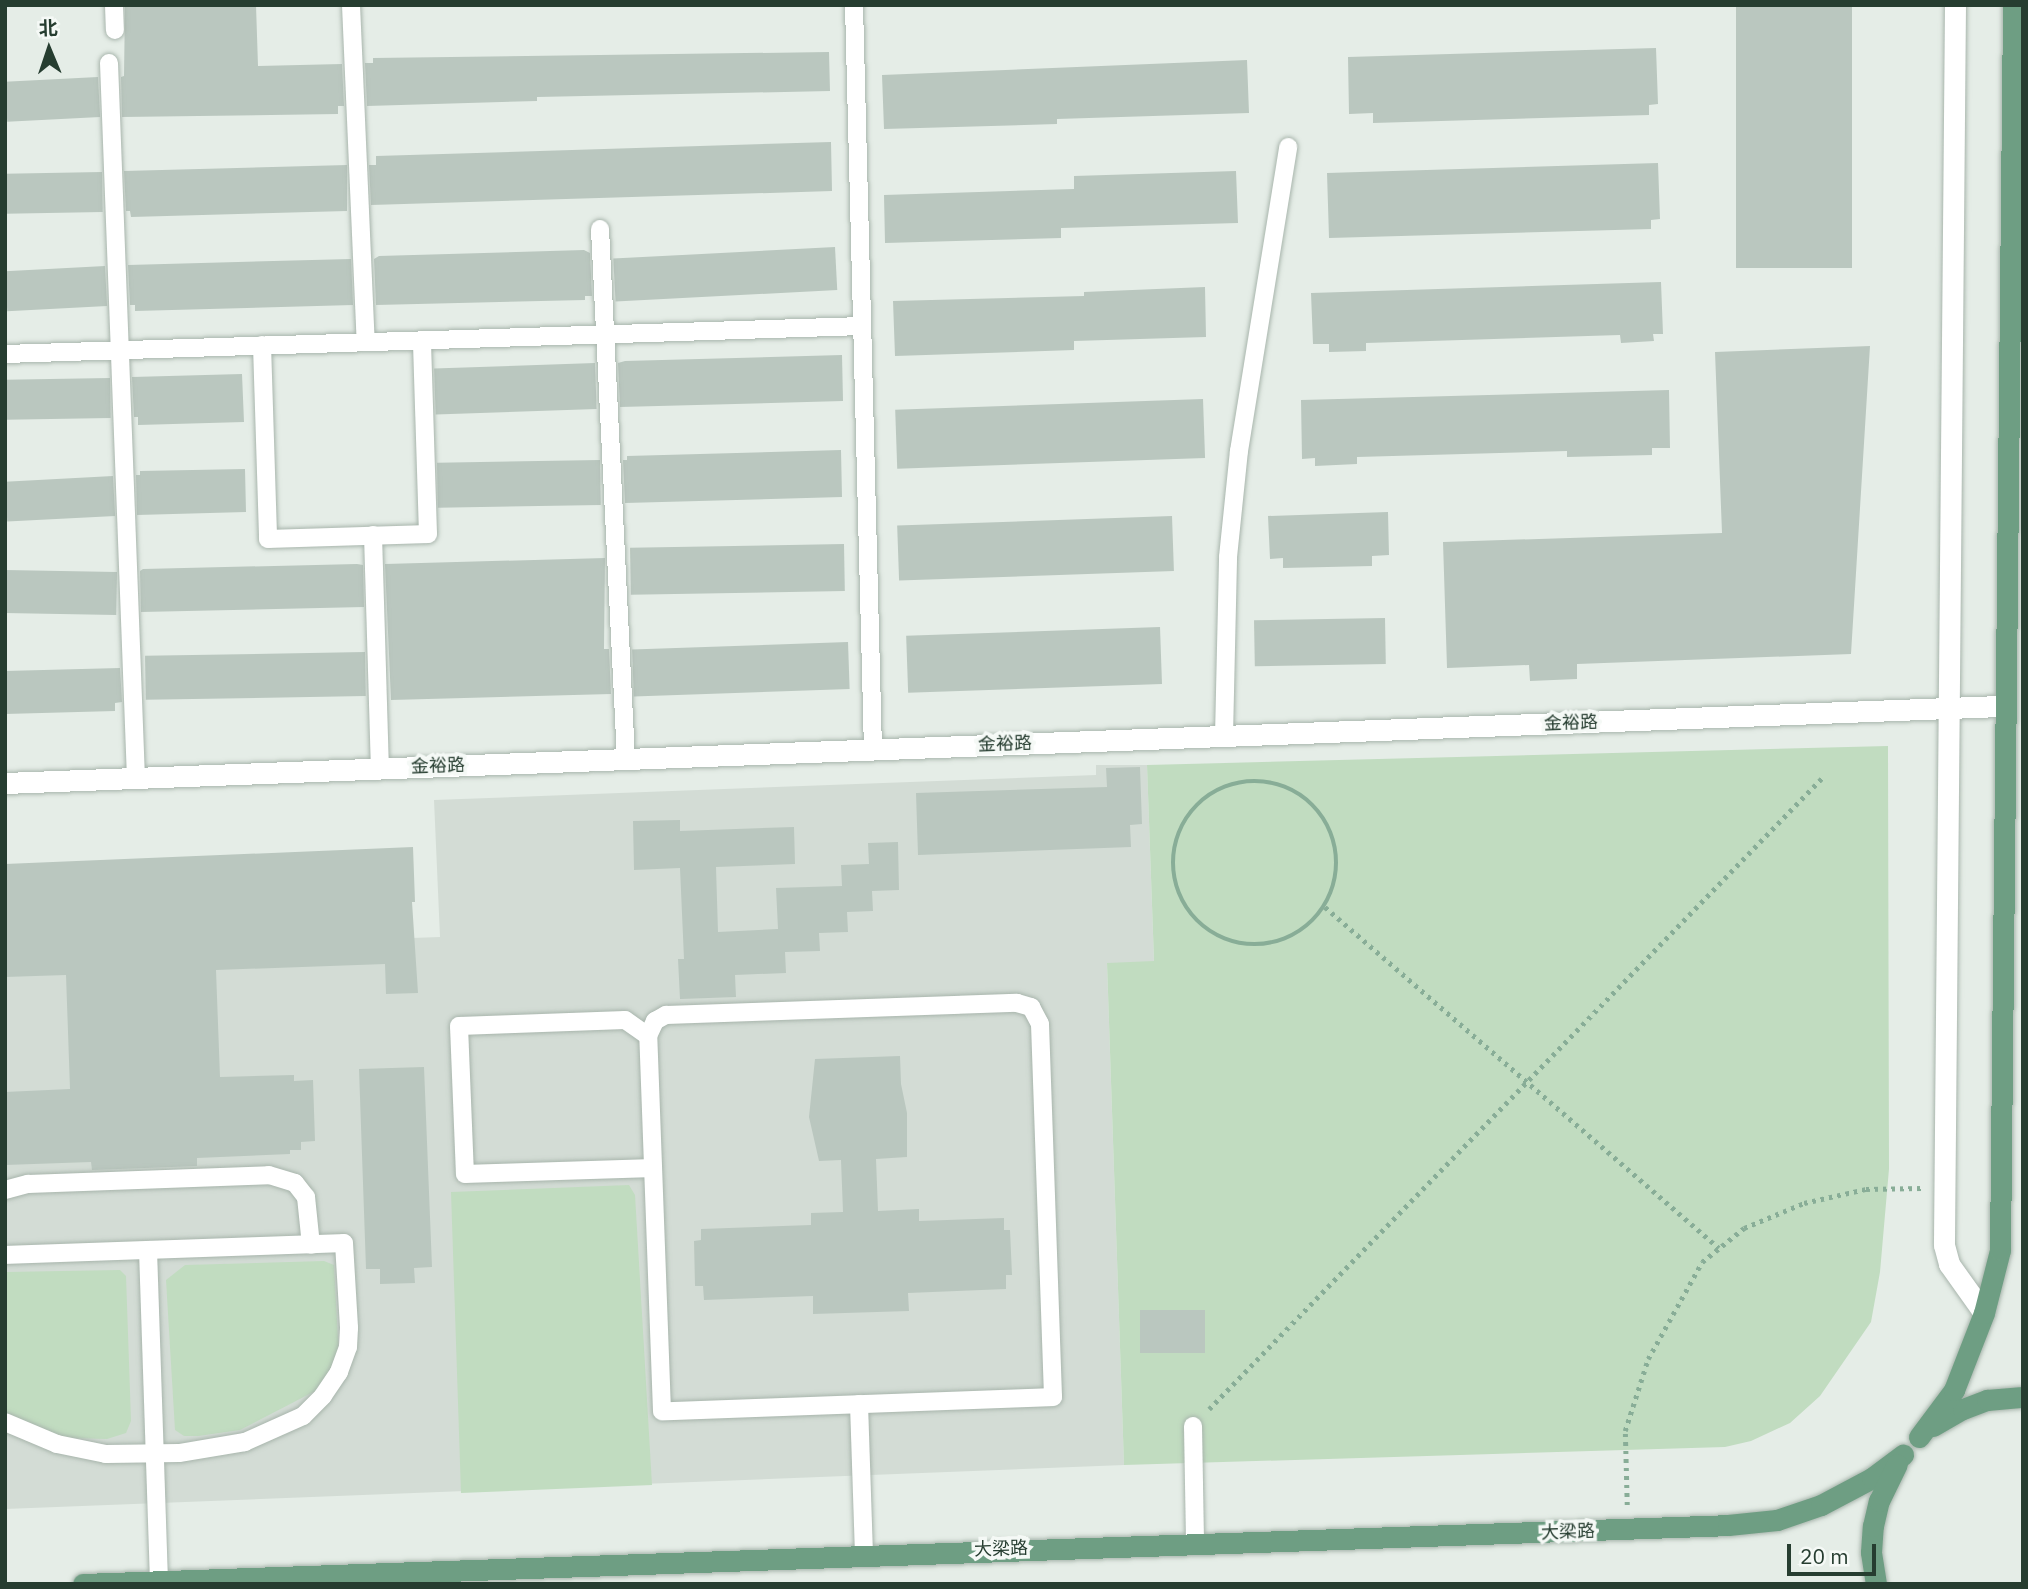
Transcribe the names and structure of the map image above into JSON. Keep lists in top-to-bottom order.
{
  "streets": {
    "main road": ["大梁路"],
    "street": ["金裕路"]
  },
  "scale_bar": "20 m",
  "north": "top"
}
